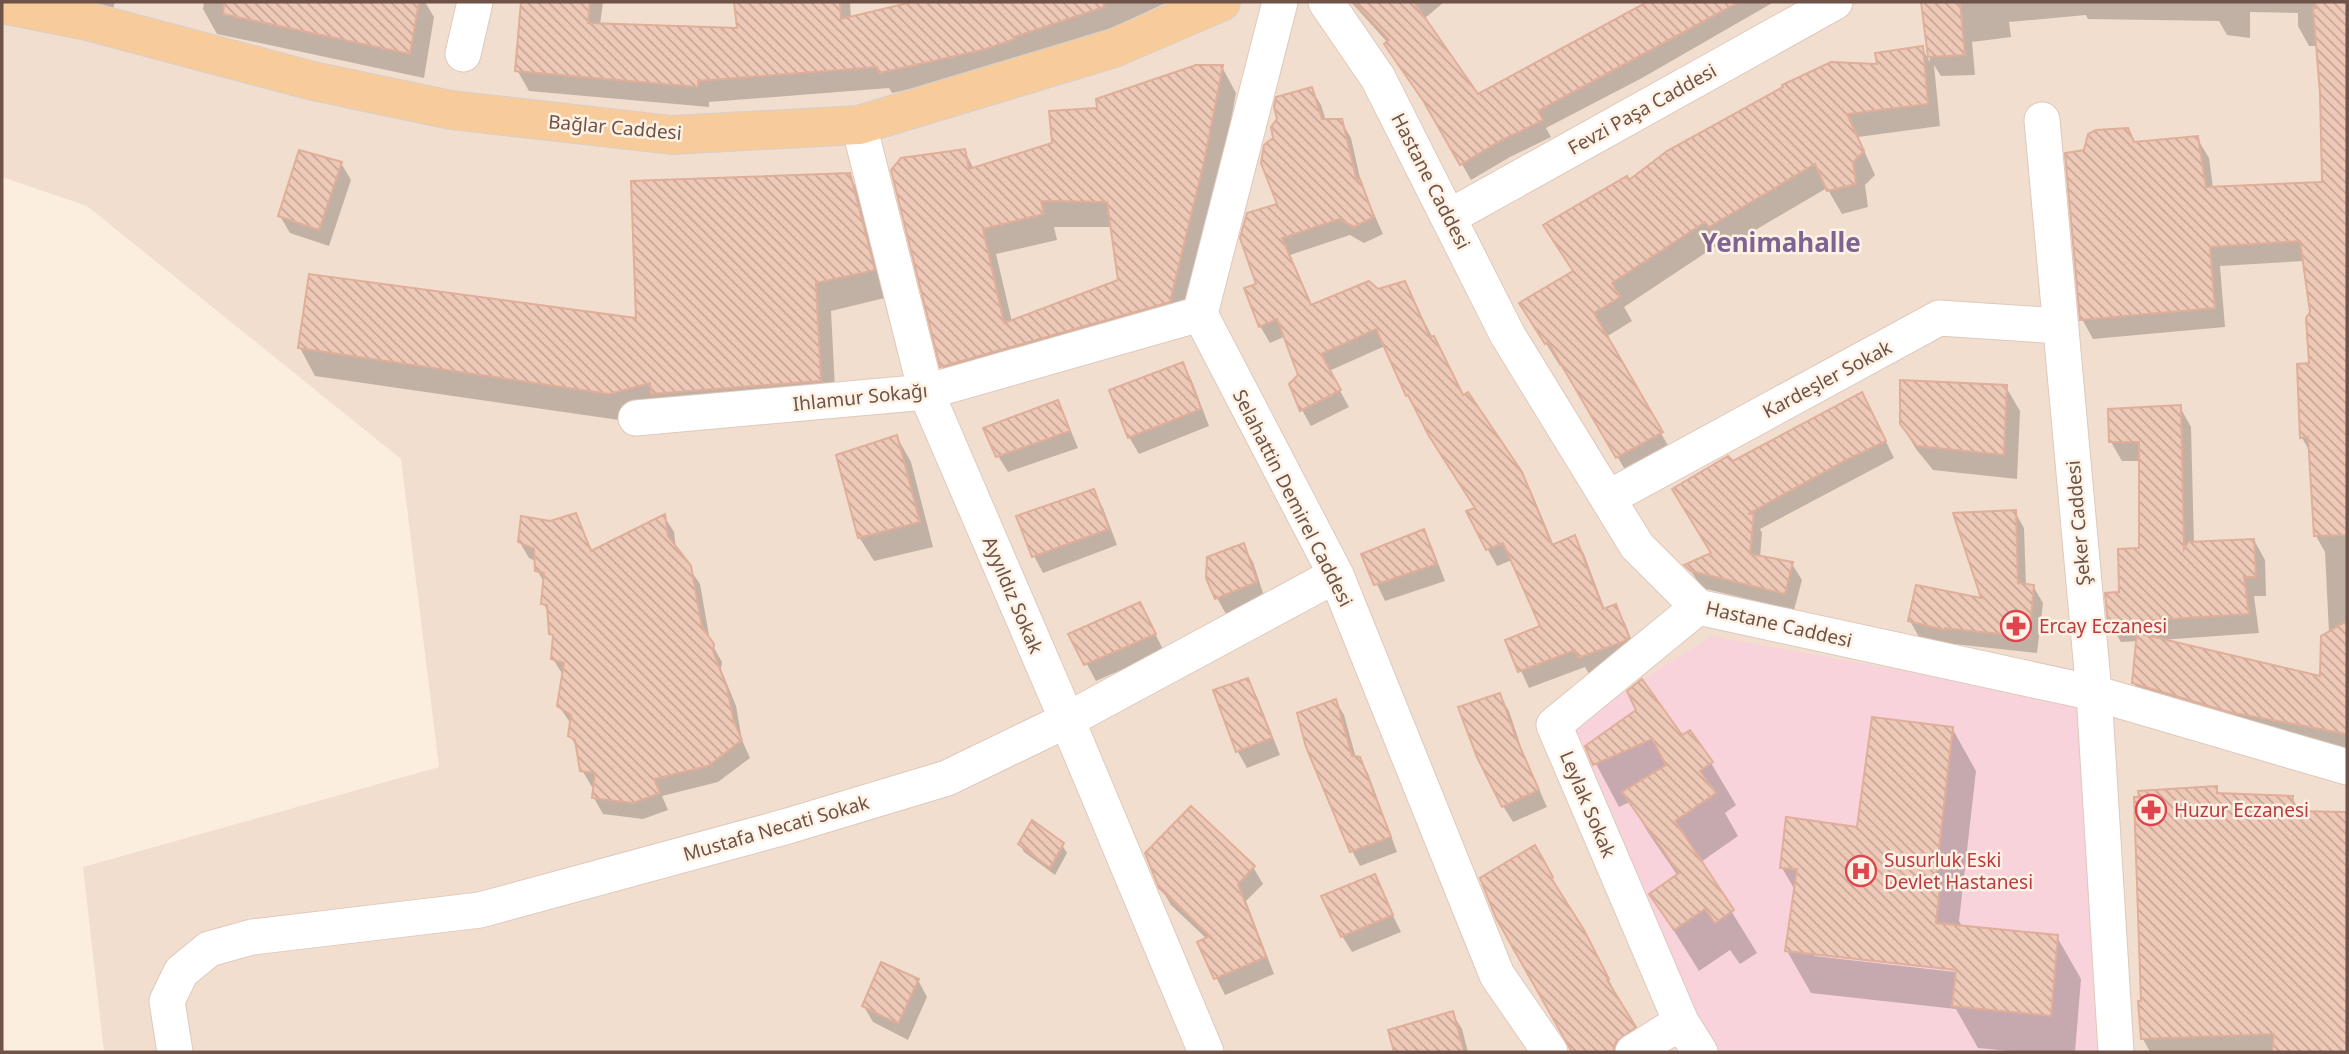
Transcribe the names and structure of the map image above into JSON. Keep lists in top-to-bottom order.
{
  "streets": {
    "main road": ["Bağlar Caddesi"],
    "street": [
      "Fevzi Paşa Caddesi",
      "Hastane Caddesi",
      "Kardeşler Sokak",
      "Ihlamur Sokağı",
      "Selahattin Demirel Caddesi",
      "Şeker Caddesi",
      "Ayyıldız Sokak",
      "Leylak Sokak",
      "Mustafa Necati Sokak"
    ]
  },
  "crossings": [
    ["Fevzi Paşa Caddesi", "Hastane Caddesi"],
    ["Bağlar Caddesi", "Ayyıldız Sokak"],
    ["Hastane Caddesi", "Kardeşler Sokak"],
    ["Hastane Caddesi", "Şeker Caddesi"],
    ["Hastane Caddesi", "Leylak Sokak"],
    ["Kardeşler Sokak", "Şeker Caddesi"],
    ["Ihlamur Sokağı", "Selahattin Demirel Caddesi"],
    ["Ihlamur Sokağı", "Ayyıldız Sokak"],
    ["Selahattin Demirel Caddesi", "Mustafa Necati Sokak"],
    ["Ayyıldız Sokak", "Mustafa Necati Sokak"]
  ],
  "districts": ["Yenimahalle"],
  "places": {
    "pharmacy": ["Ercay Eczanesi", "Huzur Eczanesi"],
    "hospital": ["Susurluk Eski Devlet Hastanesi"]
  }
}
